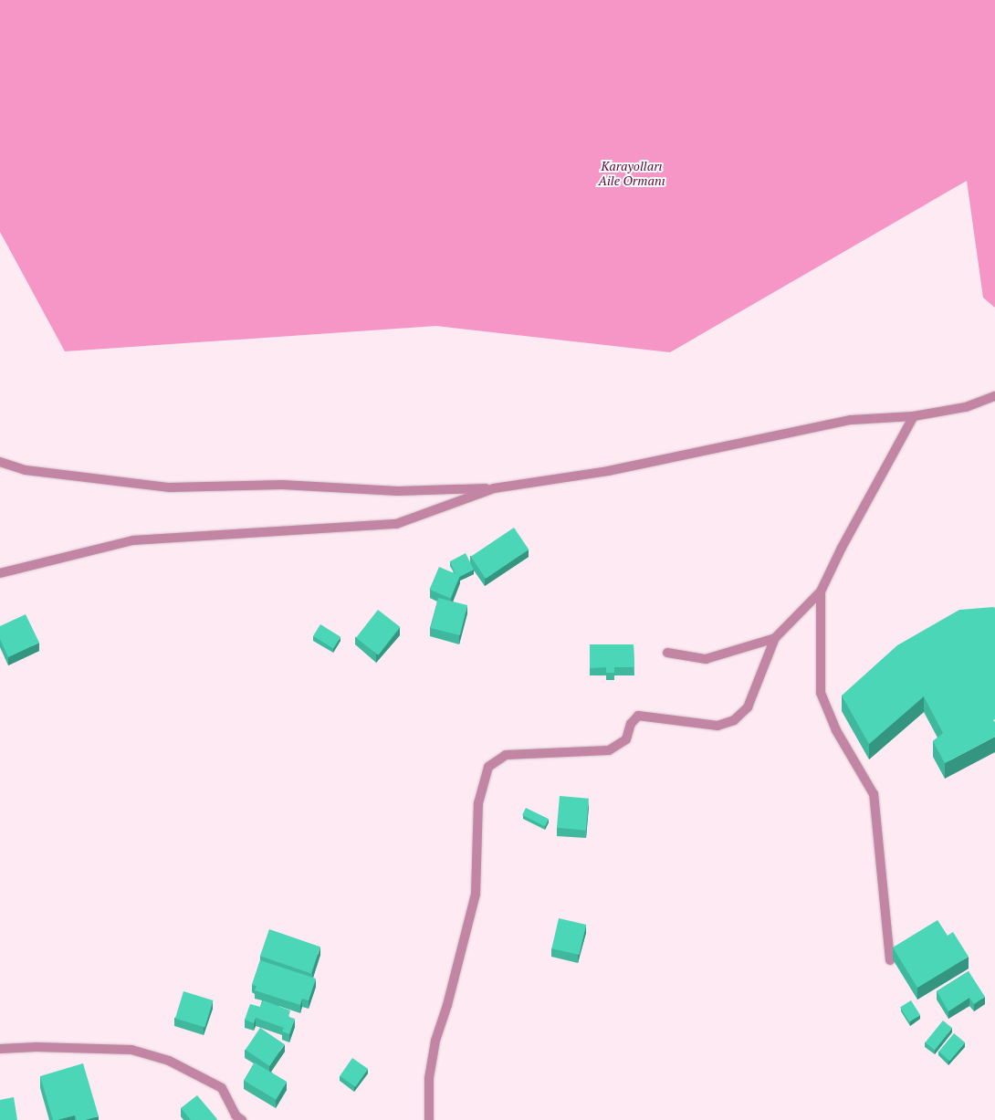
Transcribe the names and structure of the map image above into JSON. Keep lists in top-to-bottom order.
{
  "parks": ["Karayolları Aile Ormanı"]
}
